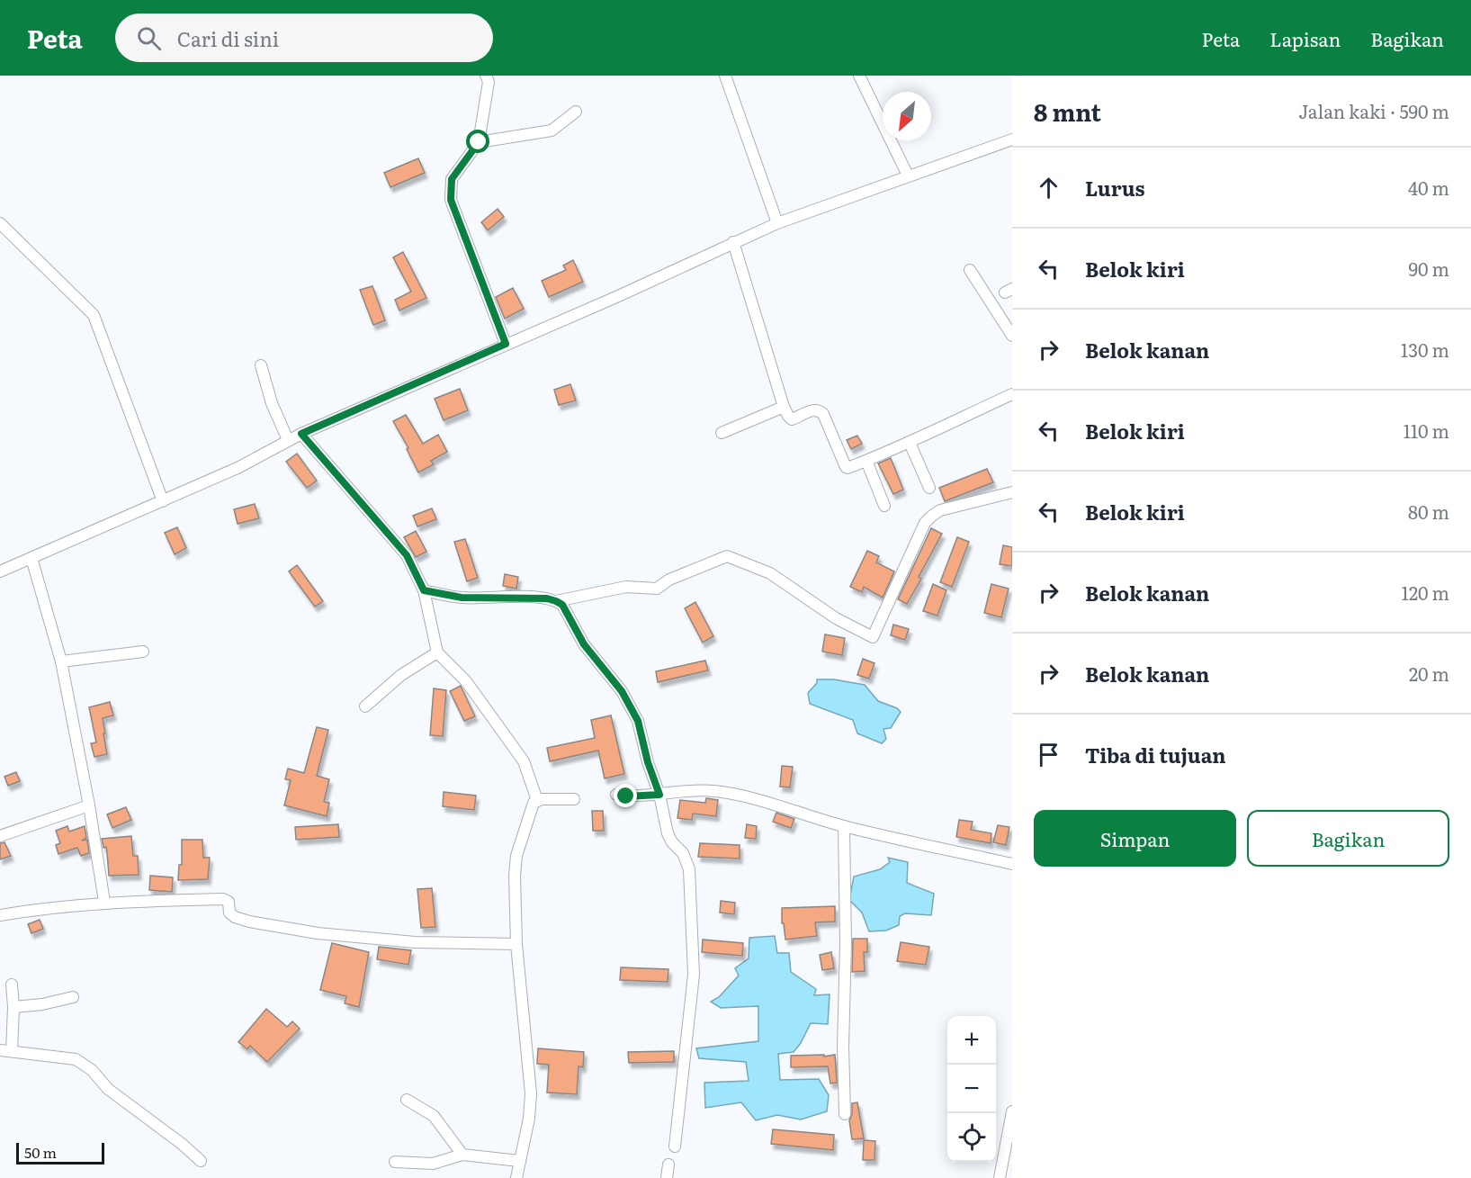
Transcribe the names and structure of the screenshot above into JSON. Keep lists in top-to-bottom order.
{
  "scale_bar": "50 m",
  "north": "bottom left",
  "page": {
    "header": "Peta",
    "search": "Cari di sini",
    "nav": ["Peta", "Lapisan", "Bagikan"],
    "heading": ["8 mnt", "Jalan kaki · 590 m"],
    "list": [
      ["Lurus", "40 m"],
      ["Belok kiri", "90 m"],
      ["Belok kanan", "130 m"],
      ["Belok kiri", "110 m"],
      ["Belok kiri", "80 m"],
      ["Belok kanan", "120 m"],
      ["Belok kanan", "20 m"],
      "Tiba di tujuan"
    ],
    "buttons": ["Simpan", "Bagikan"],
    "map_buttons": ["+", "−"],
    "scale": "50 m"
  }
}
